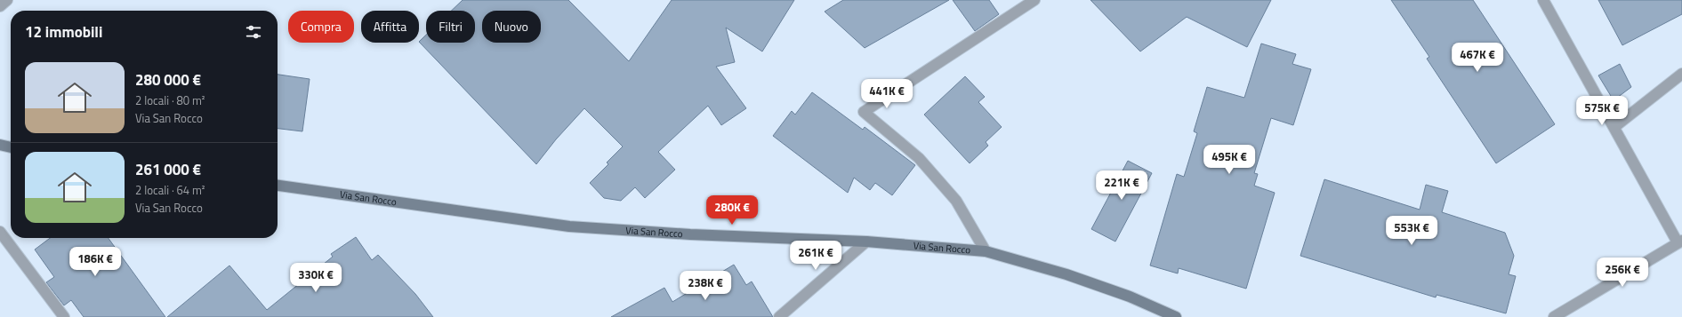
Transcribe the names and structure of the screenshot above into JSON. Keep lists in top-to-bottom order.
{
  "streets": {
    "street": ["Via San Rocco"]
  },
  "page": {
    "chip": [
      "Compra",
      "Affitta",
      "Filtri",
      "Nuovo"
    ],
    "heading": "12 immobili",
    "price": [
      "467K €",
      "441K €",
      "575K €",
      "495K €",
      "221K €",
      "280K €",
      "553K €",
      "261K €",
      "186K €",
      "256K €",
      "330K €",
      "238K €"
    ],
    "list": [
      {
        "name": "280 000 €",
        "note": "2 locali · 80 m² · Via San Rocco"
      },
      {
        "name": "261 000 €",
        "note": "2 locali · 64 m² · Via San Rocco"
      }
    ]
  }
}
